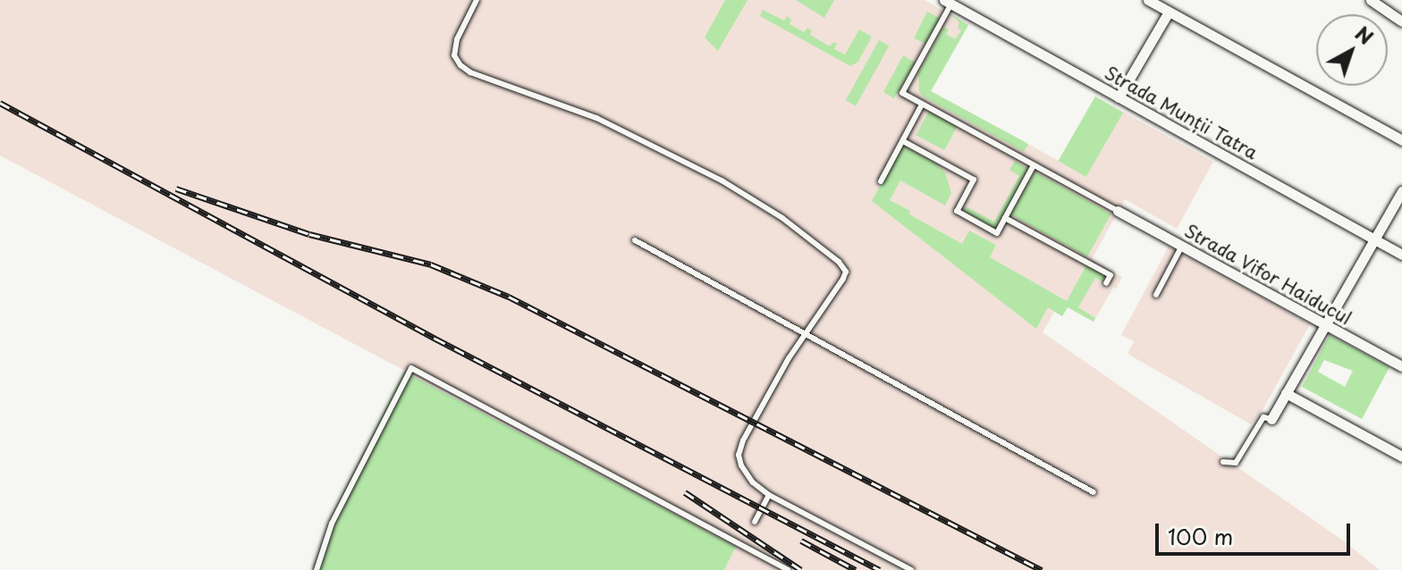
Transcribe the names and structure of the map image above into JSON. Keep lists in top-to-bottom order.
{
  "streets": {
    "street": ["Strada Munții Tatra", "Strada Vifor Haiducul"]
  },
  "scale_bar": "100 m",
  "north": "top right"
}
